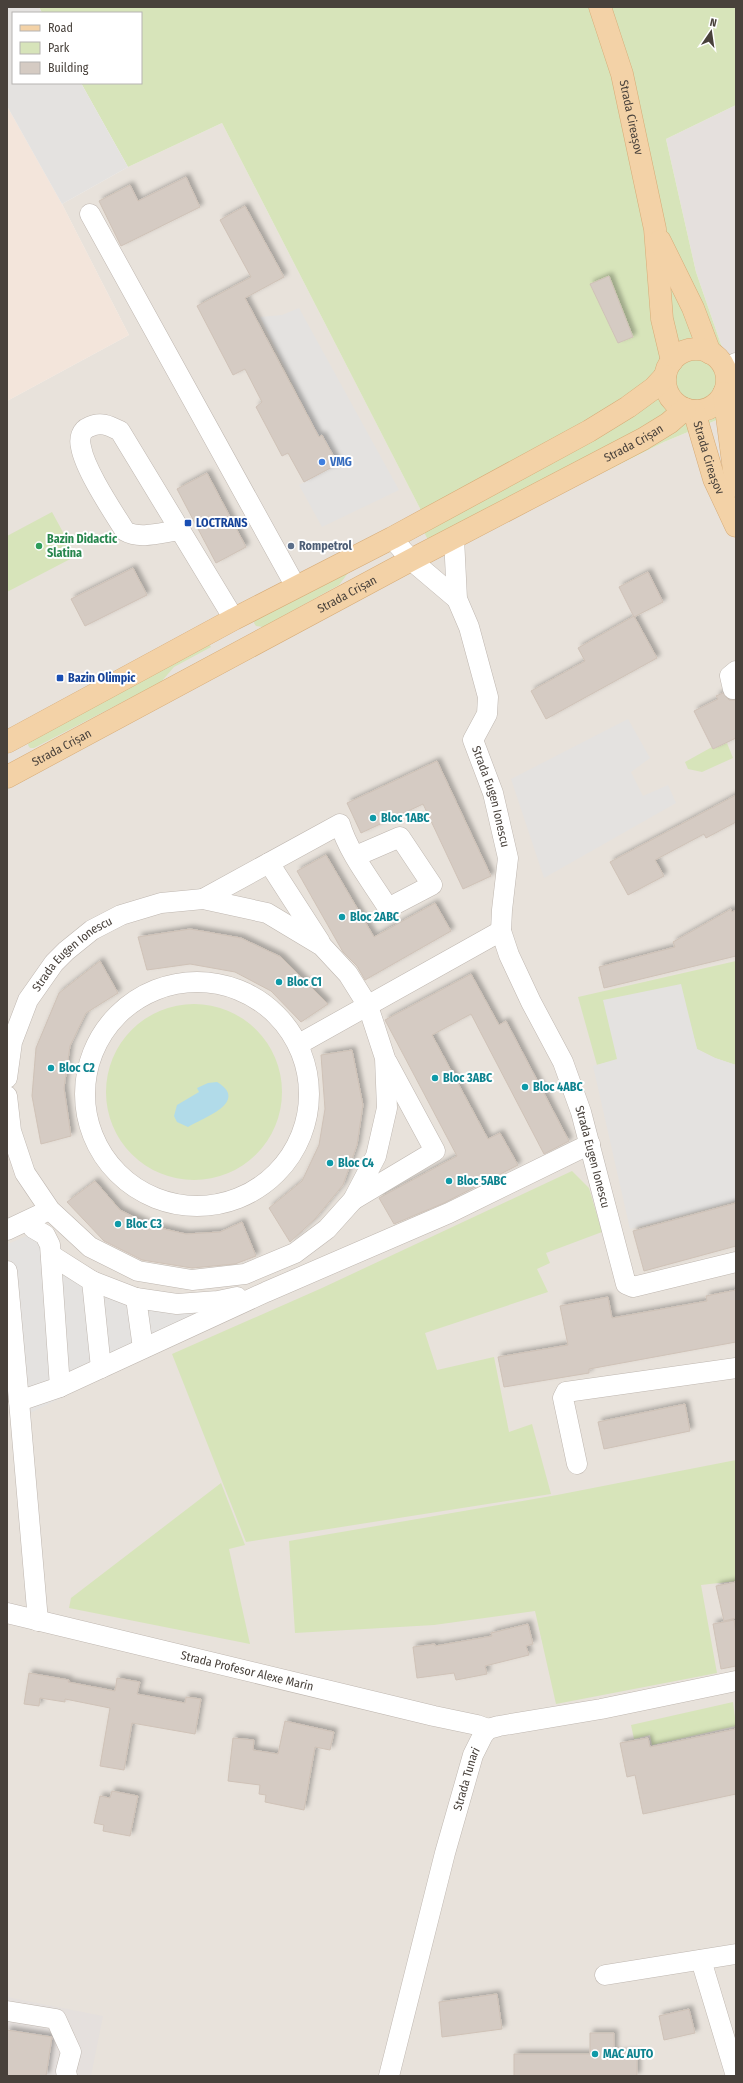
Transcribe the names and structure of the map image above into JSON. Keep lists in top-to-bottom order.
{
  "streets": {
    "main road": ["Strada Cireașov", "Strada Crișan"],
    "street": ["Strada Eugen Ionescu", "Strada Profesor Alexe Marin", "Strada Tunari"]
  },
  "crossings": [
    ["Strada Cireașov", "Strada Crișan"],
    ["Strada Crișan", "Strada Eugen Ionescu"],
    ["Strada Profesor Alexe Marin", "Strada Tunari"]
  ],
  "places": {
    "other": [
      "VMG",
      "Bazin Didactic Slatina",
      "Rompetrol",
      "Bloc 1ABC",
      "Bloc 2ABC",
      "Bloc C1",
      "Bloc C2",
      "Bloc 3ABC",
      "Bloc 4ABC",
      "Bloc C4",
      "Bloc 5ABC",
      "Bloc C3",
      "MAC AUTO"
    ],
    "transit": ["LOCTRANS", "Bazin Olimpic"]
  },
  "legend": ["Road", "Park", "Building"],
  "north": "top"
}
